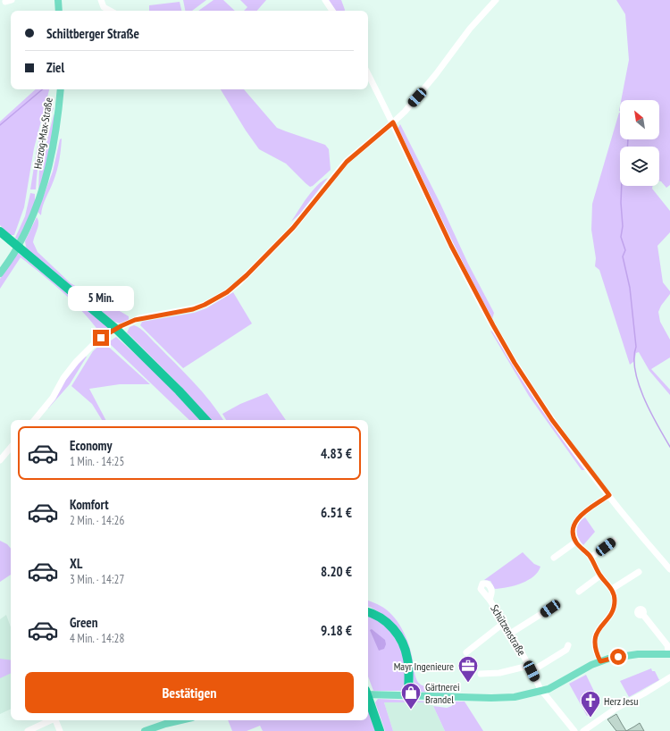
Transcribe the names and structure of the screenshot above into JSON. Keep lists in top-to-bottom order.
{
  "streets": {
    "main road": ["Herzog-Max-Straße"],
    "street": ["Schützenstraße"]
  },
  "places": {
    "office": ["Mayr Ingenieure"],
    "shop": ["Gärtnerei Brandel"],
    "church": ["Herz Jesu"]
  },
  "north": "top left",
  "page": {
    "banner": ["Schiltberger Straße", "Ziel"],
    "bubble": "5 Min.",
    "list": [
      {
        "name": "Economy",
        "note": "1 Min. · 14:25",
        "value": "4.83 €"
      },
      {
        "name": "Komfort",
        "note": "2 Min. · 14:26",
        "value": "6.51 €"
      },
      {
        "name": "XL",
        "note": "3 Min. · 14:27",
        "value": "8.20 €"
      },
      {
        "name": "Green",
        "note": "4 Min. · 14:28",
        "value": "9.18 €"
      }
    ],
    "buttons": "Bestätigen"
  }
}
